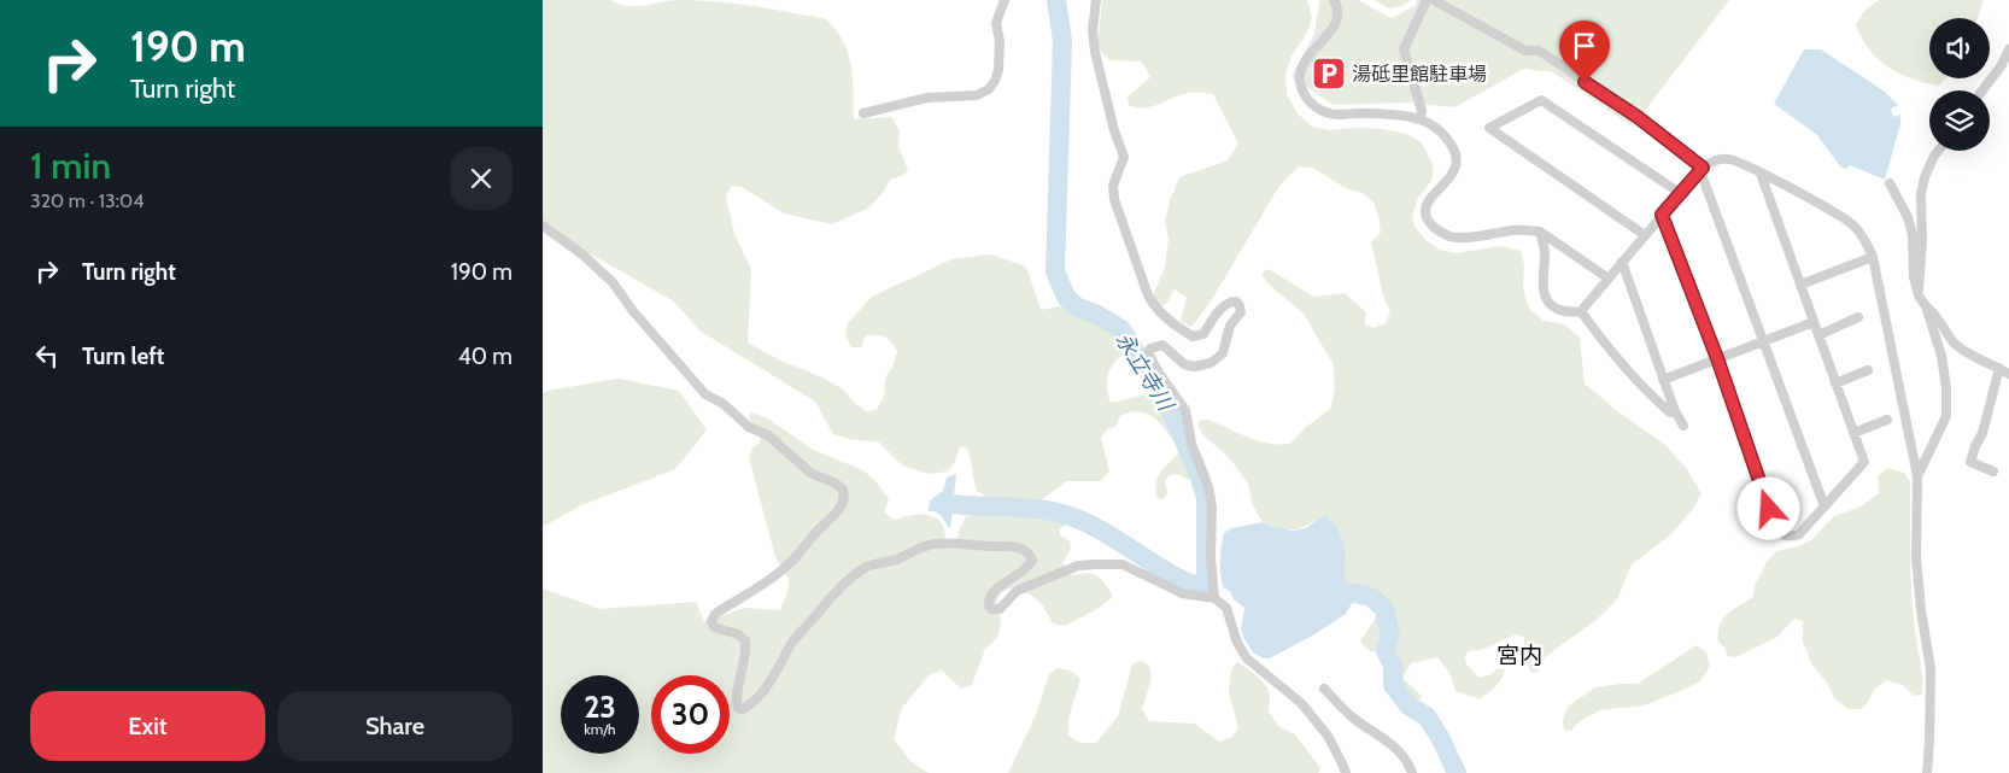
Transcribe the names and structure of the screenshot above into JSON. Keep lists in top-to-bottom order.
{
  "districts": ["宮内"],
  "water": ["永立寺川"],
  "places": {
    "parking": ["湯砥里館駐車場"]
  },
  "page": {
    "turn": ["190 m", "Turn right"],
    "heading": ["1 min", "320 m · 13:04"],
    "list": [
      {
        "name": "Turn right",
        "value": "190 m"
      },
      {
        "name": "Turn left",
        "value": "40 m"
      }
    ],
    "speed": "23 km/h",
    "limit": "30",
    "buttons": ["Exit", "Share"]
  }
}
